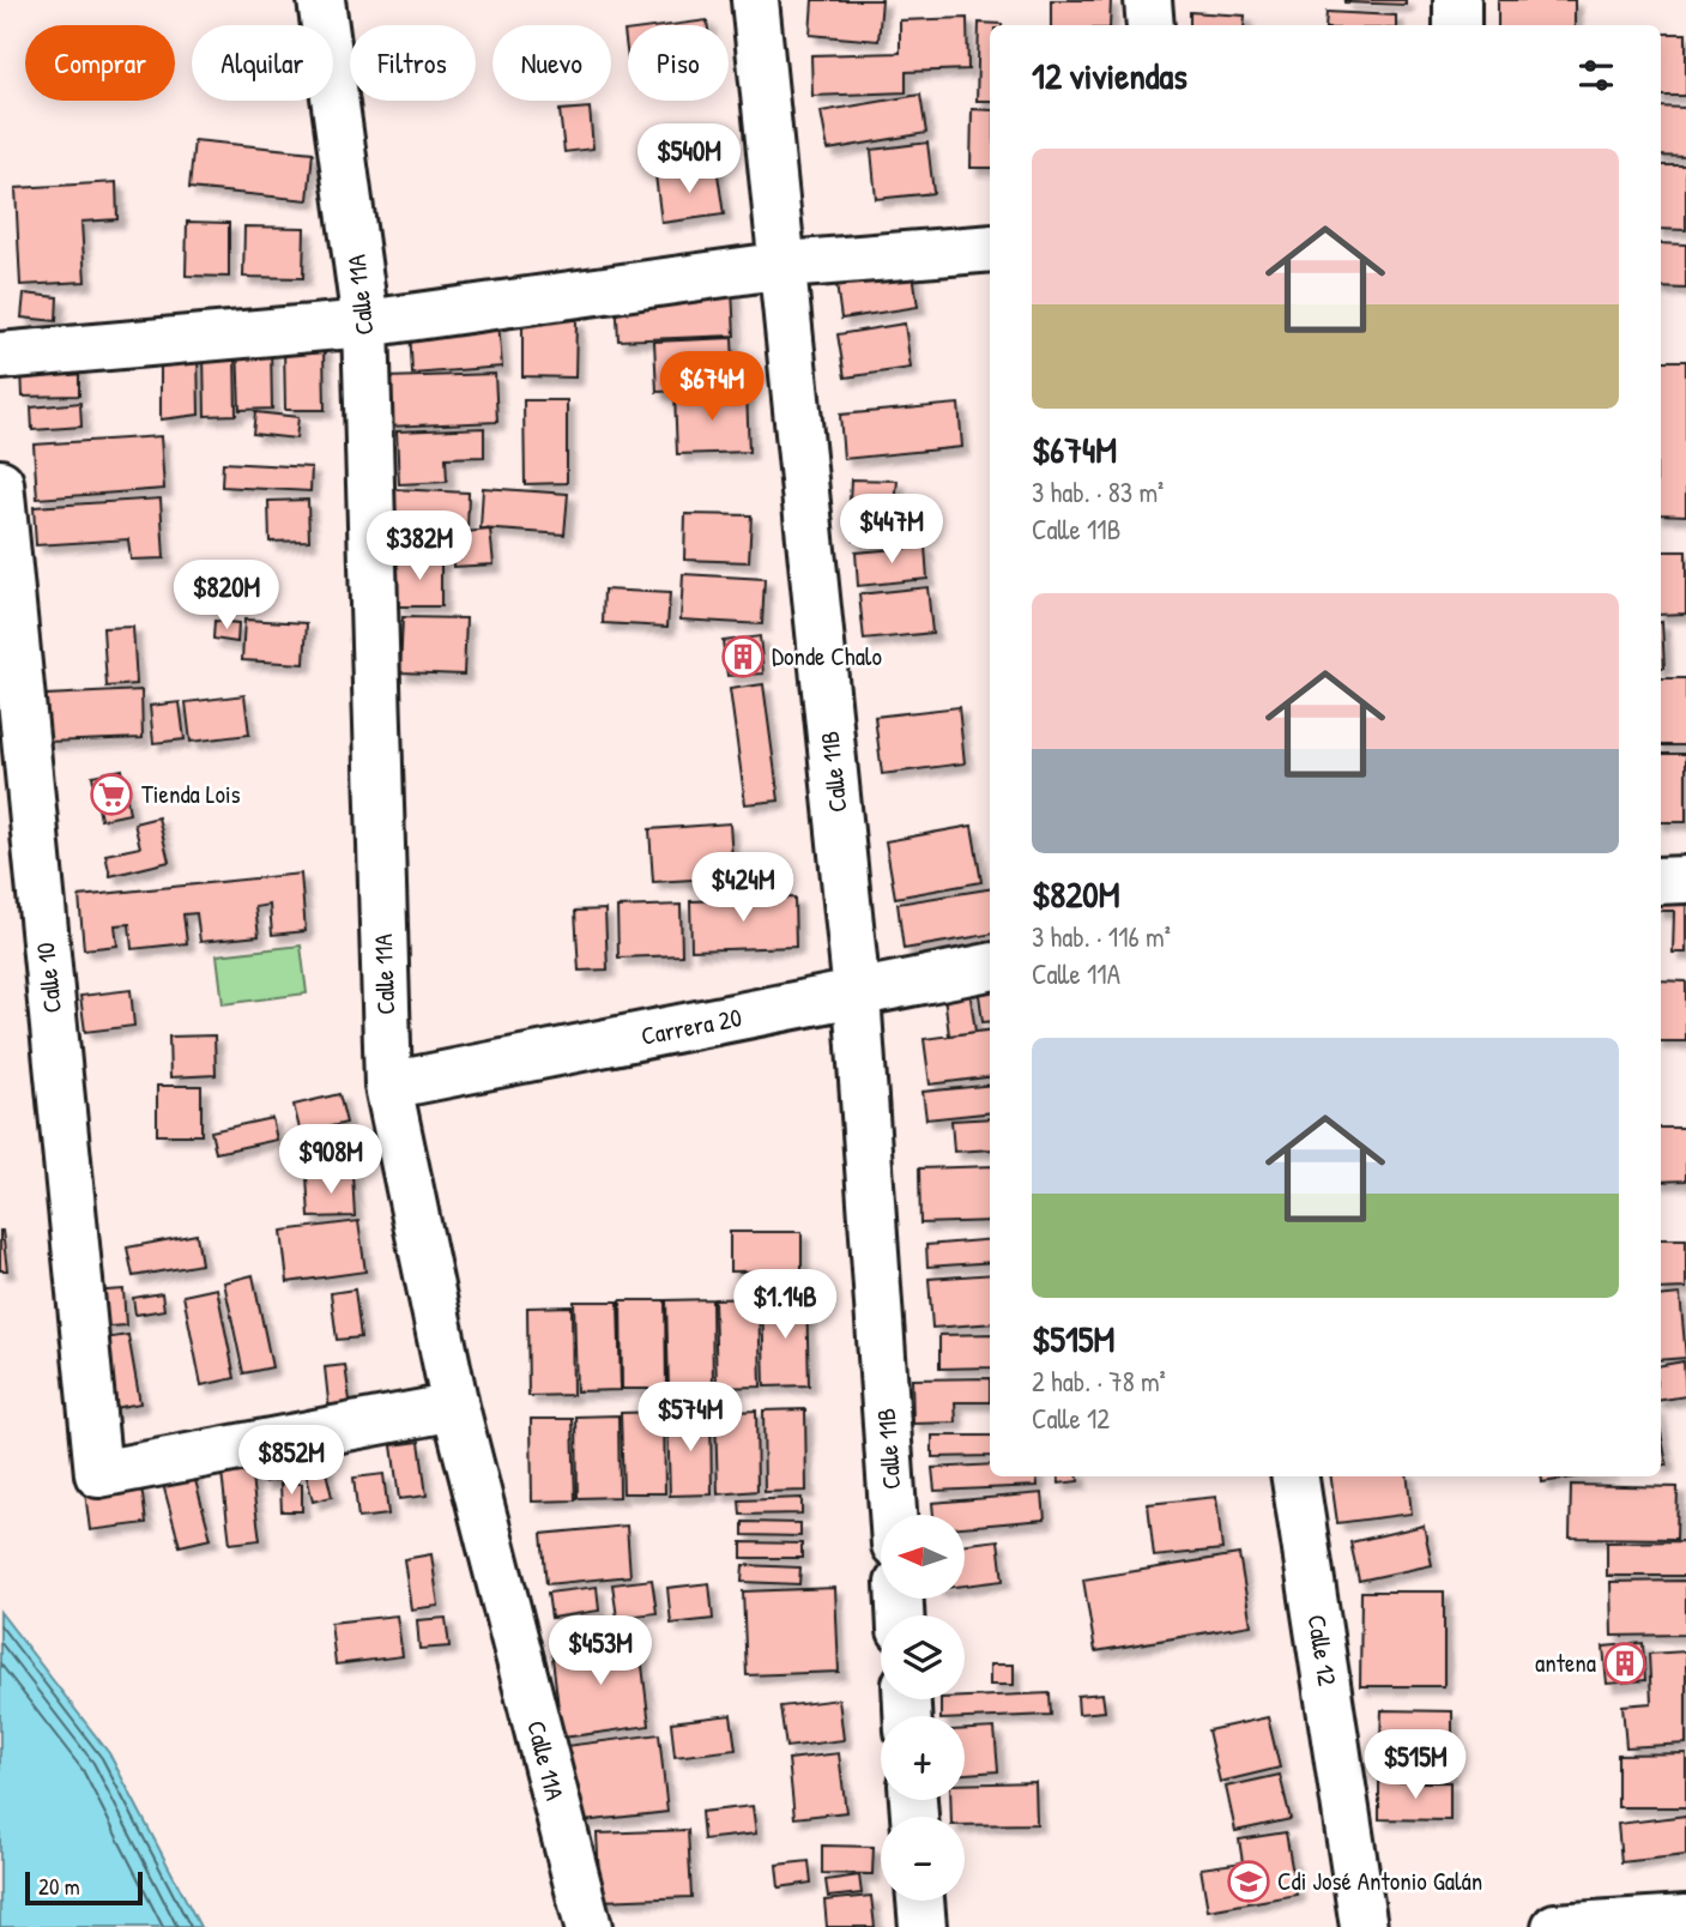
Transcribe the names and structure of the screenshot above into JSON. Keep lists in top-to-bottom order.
{
  "streets": {
    "street": [
      "Calle 11A",
      "Calle 11B",
      "Calle 10",
      "Carrera 20",
      "Calle 12"
    ]
  },
  "crossings": [
    ["Calle 11A", "Calle 10"],
    ["Calle 11A", "Carrera 20"],
    ["Calle 11B", "Carrera 20"]
  ],
  "places": {
    "building": ["Donde Chalo", "antena"],
    "supermarket": ["Tienda Lois"],
    "school or university": ["Cdi José Antonio Galán"]
  },
  "scale_bar": "20 m",
  "north": "left",
  "page": {
    "chip": [
      "Comprar",
      "Alquilar",
      "Filtros",
      "Nuevo",
      "Piso"
    ],
    "heading": "12 viviendas",
    "price": [
      "$540M",
      "$674M",
      "$447M",
      "$382M",
      "$820M",
      "$424M",
      "$908M",
      "$1.14B",
      "$574M",
      "$852M",
      "$453M",
      "$515M"
    ],
    "list": [
      {
        "name": "$674M",
        "note": "3 hab. · 83 m² · Calle 11B"
      },
      {
        "name": "$820M",
        "note": "3 hab. · 116 m² · Calle 11A"
      },
      {
        "name": "$515M",
        "note": "2 hab. · 78 m² · Calle 12"
      }
    ],
    "map_buttons": ["+", "−"],
    "scale": "20 m"
  }
}
